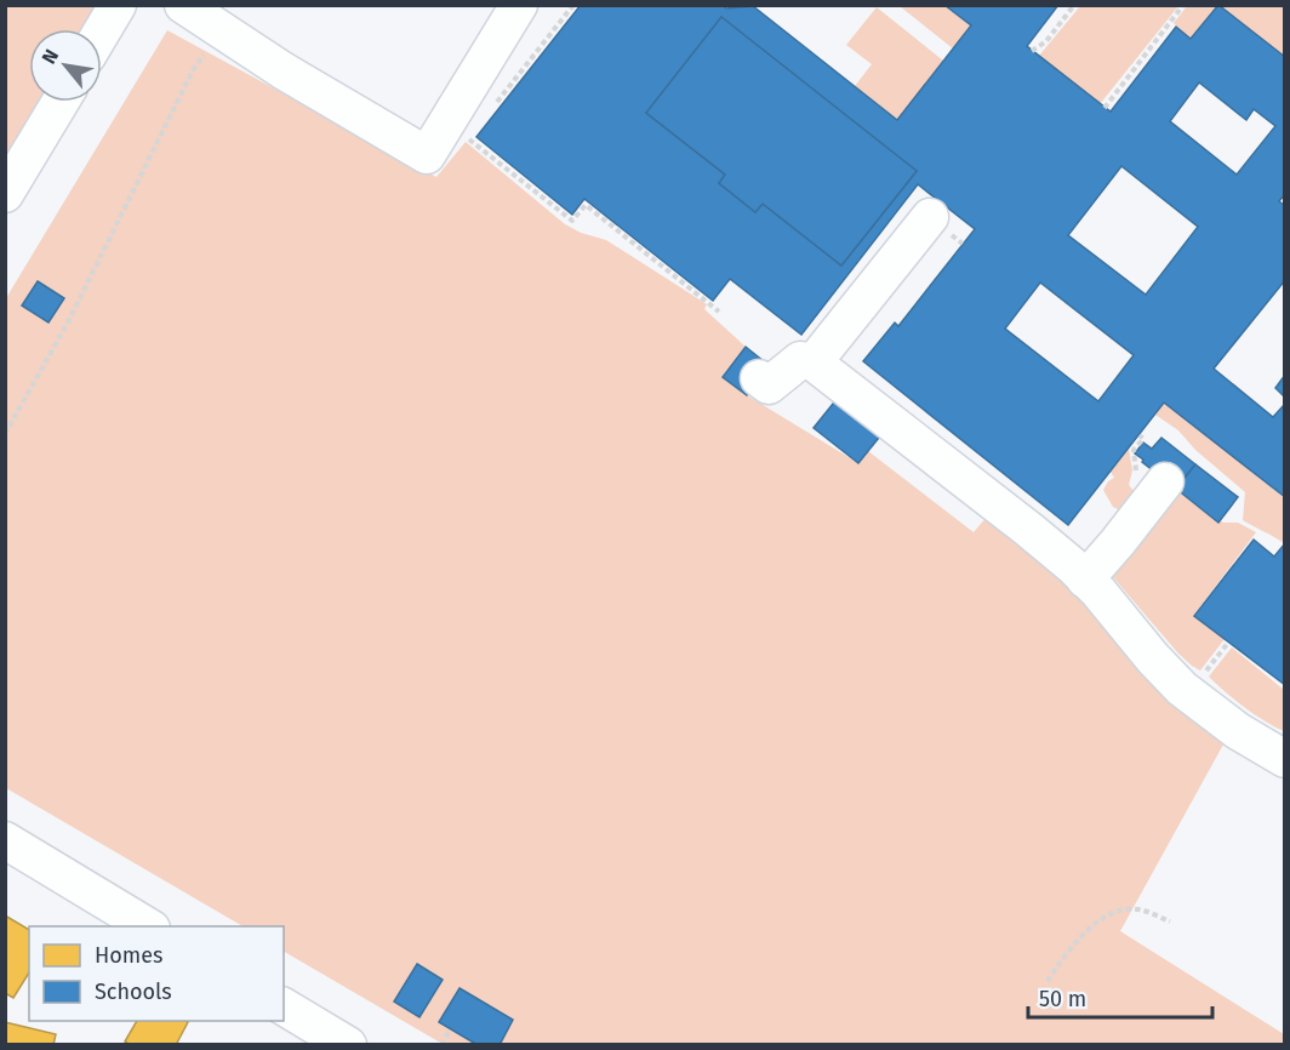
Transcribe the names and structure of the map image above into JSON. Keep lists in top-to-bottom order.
{
  "legend": ["Homes", "Schools"],
  "scale_bar": "50 m",
  "north": "top left"
}
